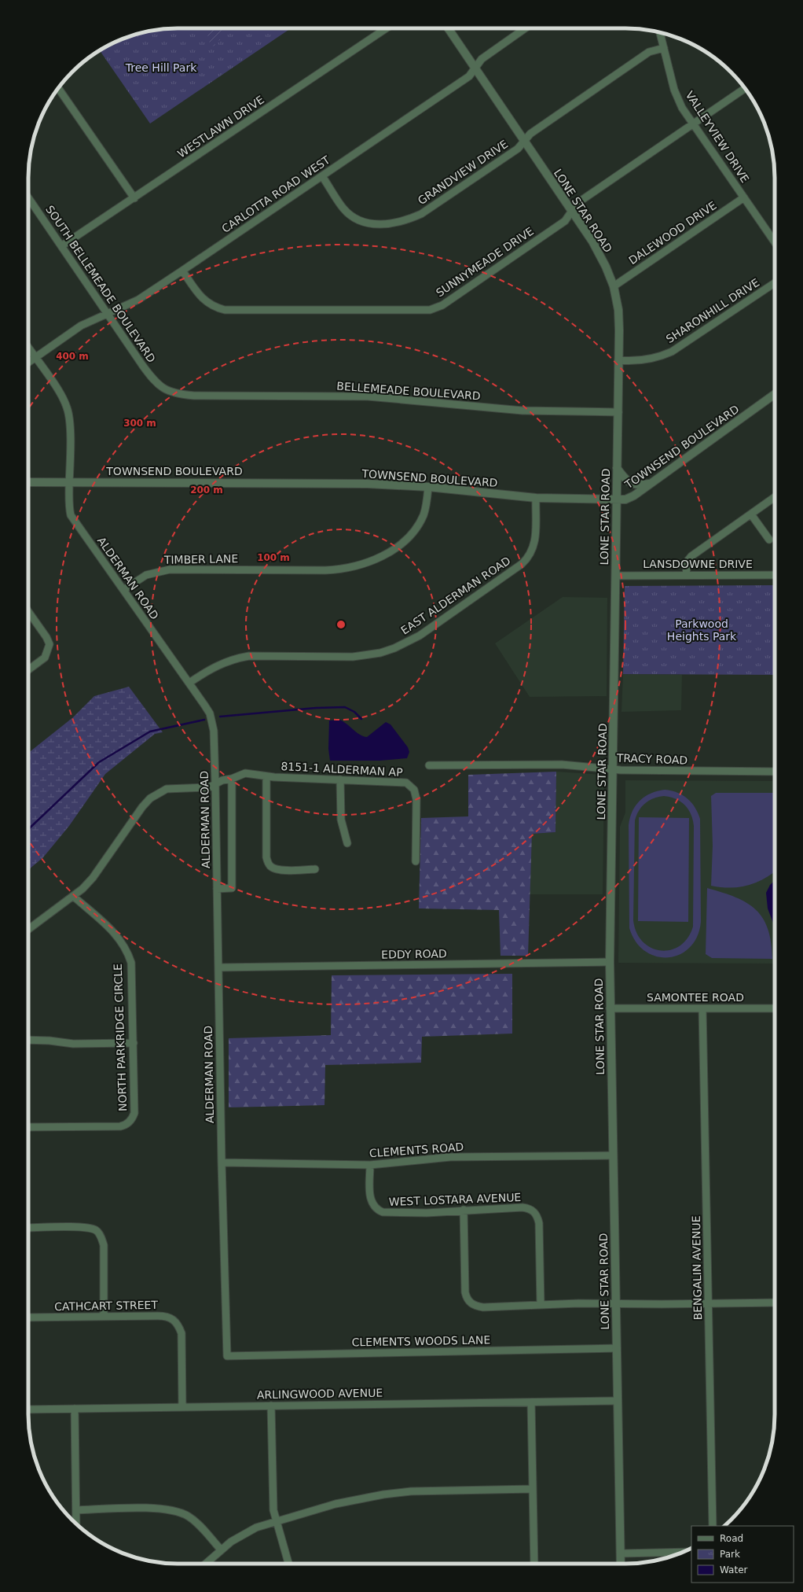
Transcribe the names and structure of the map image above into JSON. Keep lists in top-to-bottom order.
{
  "streets": {
    "street": [
      "WESTLAWN DRIVE",
      "VALLEYVIEW DRIVE",
      "GRANDVIEW DRIVE",
      "CARLOTTA ROAD WEST",
      "LONE STAR ROAD",
      "DALEWOOD DRIVE",
      "SUNNYMEADE DRIVE",
      "SOUTH BELLEMEADE BOULEVARD",
      "SHARONHILL DRIVE",
      "BELLEMEADE BOULEVARD",
      "TOWNSEND BOULEVARD",
      "TIMBER LANE",
      "LANSDOWNE DRIVE",
      "ALDERMAN ROAD",
      "EAST ALDERMAN ROAD",
      "TRACY ROAD",
      "8151-1 ALDERMAN AP",
      "EDDY ROAD",
      "SAMONTEE ROAD",
      "NORTH PARKRIDGE CIRCLE",
      "CLEMENTS ROAD",
      "WEST LOSTARA AVENUE",
      "BENGALIN AVENUE",
      "CATHCART STREET",
      "CLEMENTS WOODS LANE",
      "ARLINGWOOD AVENUE"
    ]
  },
  "crossings": [
    ["WESTLAWN DRIVE", "SOUTH BELLEMEADE BOULEVARD"],
    ["VALLEYVIEW DRIVE", "GRANDVIEW DRIVE"],
    ["VALLEYVIEW DRIVE", "DALEWOOD DRIVE"],
    ["VALLEYVIEW DRIVE", "SUNNYMEADE DRIVE"],
    ["GRANDVIEW DRIVE", "CARLOTTA ROAD WEST"],
    ["GRANDVIEW DRIVE", "LONE STAR ROAD"],
    ["CARLOTTA ROAD WEST", "LONE STAR ROAD"],
    ["CARLOTTA ROAD WEST", "SUNNYMEADE DRIVE"],
    ["CARLOTTA ROAD WEST", "SOUTH BELLEMEADE BOULEVARD"],
    ["CARLOTTA ROAD WEST", "ALDERMAN ROAD"],
    ["LONE STAR ROAD", "DALEWOOD DRIVE"],
    ["LONE STAR ROAD", "SUNNYMEADE DRIVE"],
    ["LONE STAR ROAD", "SHARONHILL DRIVE"],
    ["LONE STAR ROAD", "BELLEMEADE BOULEVARD"],
    ["LONE STAR ROAD", "TOWNSEND BOULEVARD"],
    ["LONE STAR ROAD", "LANSDOWNE DRIVE"],
    ["LONE STAR ROAD", "TRACY ROAD"],
    ["LONE STAR ROAD", "EDDY ROAD"],
    ["LONE STAR ROAD", "SAMONTEE ROAD"],
    ["LONE STAR ROAD", "CLEMENTS ROAD"],
    ["LONE STAR ROAD", "CLEMENTS WOODS LANE"],
    ["LONE STAR ROAD", "ARLINGWOOD AVENUE"],
    ["SOUTH BELLEMEADE BOULEVARD", "BELLEMEADE BOULEVARD"],
    ["TOWNSEND BOULEVARD", "TIMBER LANE"],
    ["TOWNSEND BOULEVARD", "ALDERMAN ROAD"],
    ["TOWNSEND BOULEVARD", "EAST ALDERMAN ROAD"],
    ["TIMBER LANE", "ALDERMAN ROAD"],
    ["ALDERMAN ROAD", "EAST ALDERMAN ROAD"],
    ["ALDERMAN ROAD", "8151-1 ALDERMAN AP"],
    ["ALDERMAN ROAD", "EDDY ROAD"],
    ["ALDERMAN ROAD", "CLEMENTS ROAD"],
    ["ALDERMAN ROAD", "CLEMENTS WOODS LANE"],
    ["8151-1 ALDERMAN AP", "NORTH PARKRIDGE CIRCLE"],
    ["SAMONTEE ROAD", "BENGALIN AVENUE"],
    ["CLEMENTS ROAD", "WEST LOSTARA AVENUE"],
    ["CATHCART STREET", "ARLINGWOOD AVENUE"]
  ],
  "parks": ["Tree Hill Park", "Parkwood Heights Park"],
  "legend": ["Road", "Park", "Water"],
  "rings": [
    "400 m",
    "300 m",
    "200 m",
    "100 m"
  ]
}
